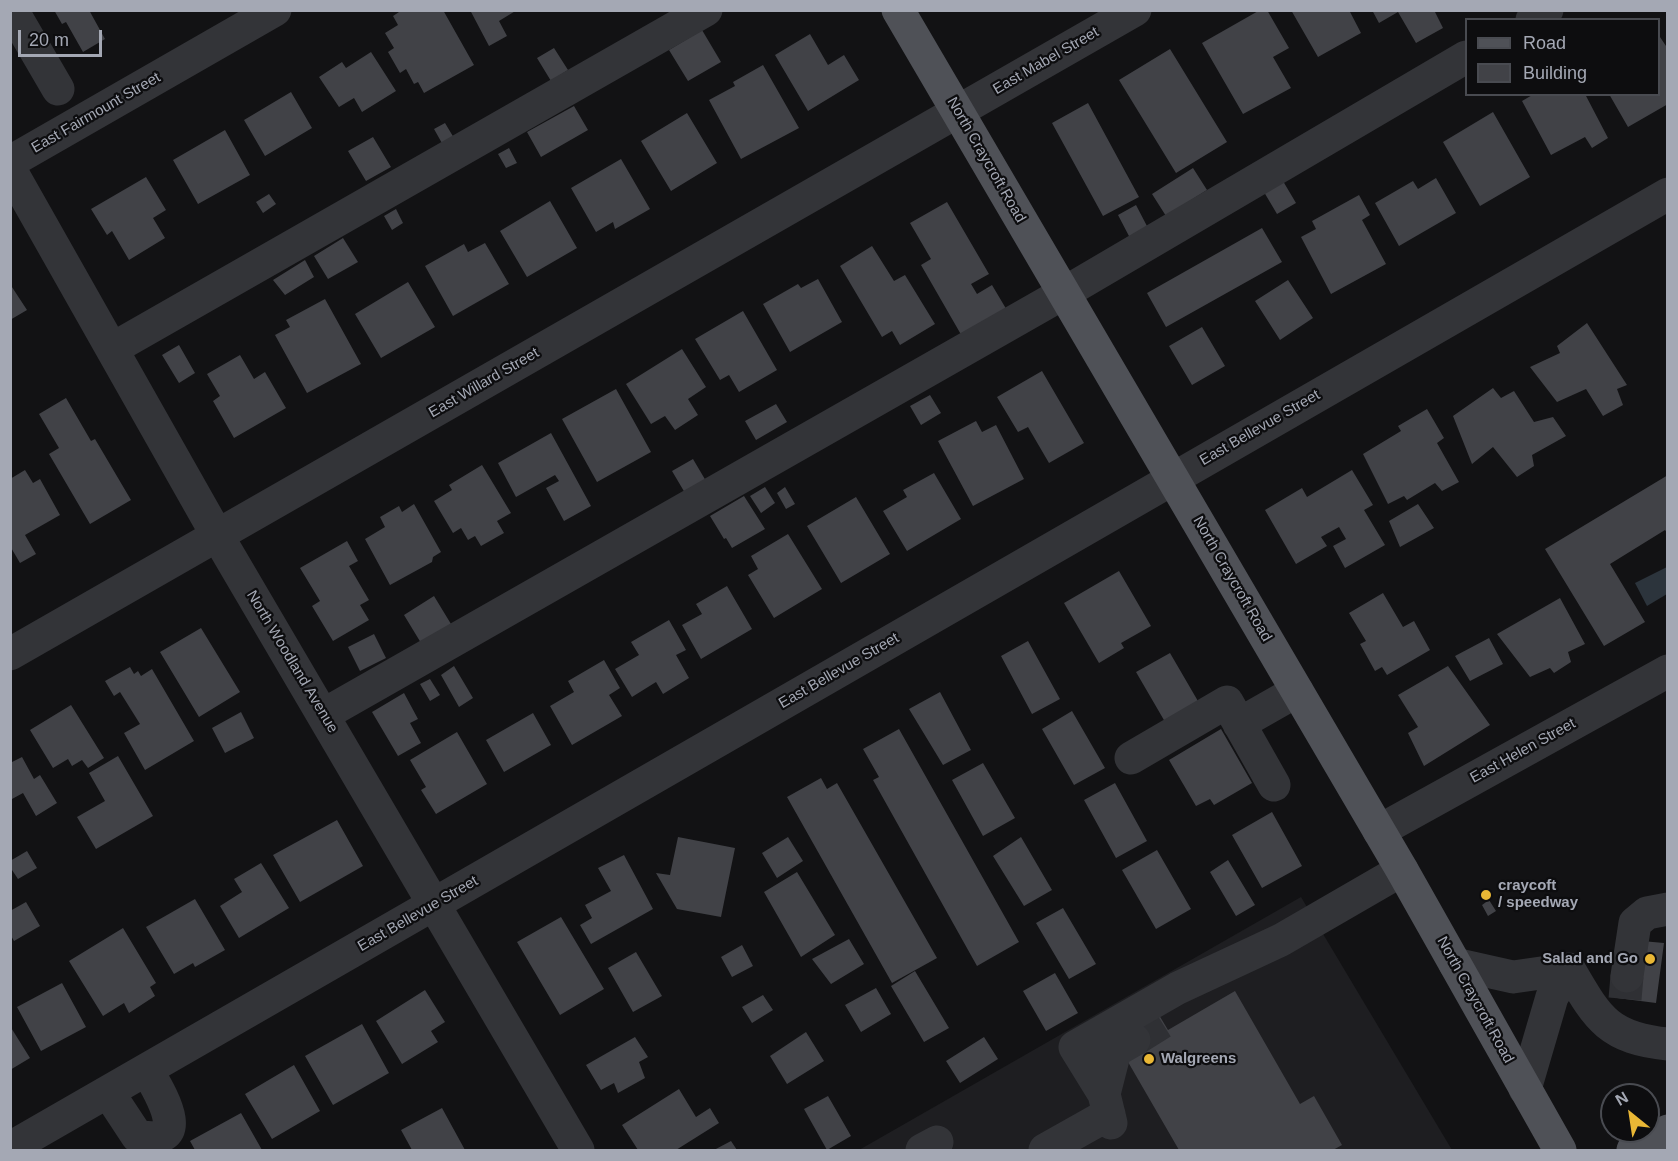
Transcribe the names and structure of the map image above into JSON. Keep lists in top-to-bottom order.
{
  "streets": {
    "main road": ["North Craycroft Road"],
    "street": [
      "East Mabel Street",
      "East Fairmount Street",
      "East Willard Street",
      "East Bellevue Street",
      "North Woodland Avenue",
      "East Helen Street"
    ]
  },
  "crossings": [
    ["East Mabel Street", "North Craycroft Road"],
    ["East Mabel Street", "East Willard Street"],
    ["North Craycroft Road", "East Willard Street"],
    ["North Craycroft Road", "East Bellevue Street"],
    ["North Craycroft Road", "East Helen Street"],
    ["East Willard Street", "North Woodland Avenue"],
    ["East Bellevue Street", "North Woodland Avenue"]
  ],
  "places": ["craycoft / speedway", "Salad and Go", "Walgreens"],
  "legend": ["Road", "Building"],
  "scale_bar": "20 m",
  "north": "top left"
}
